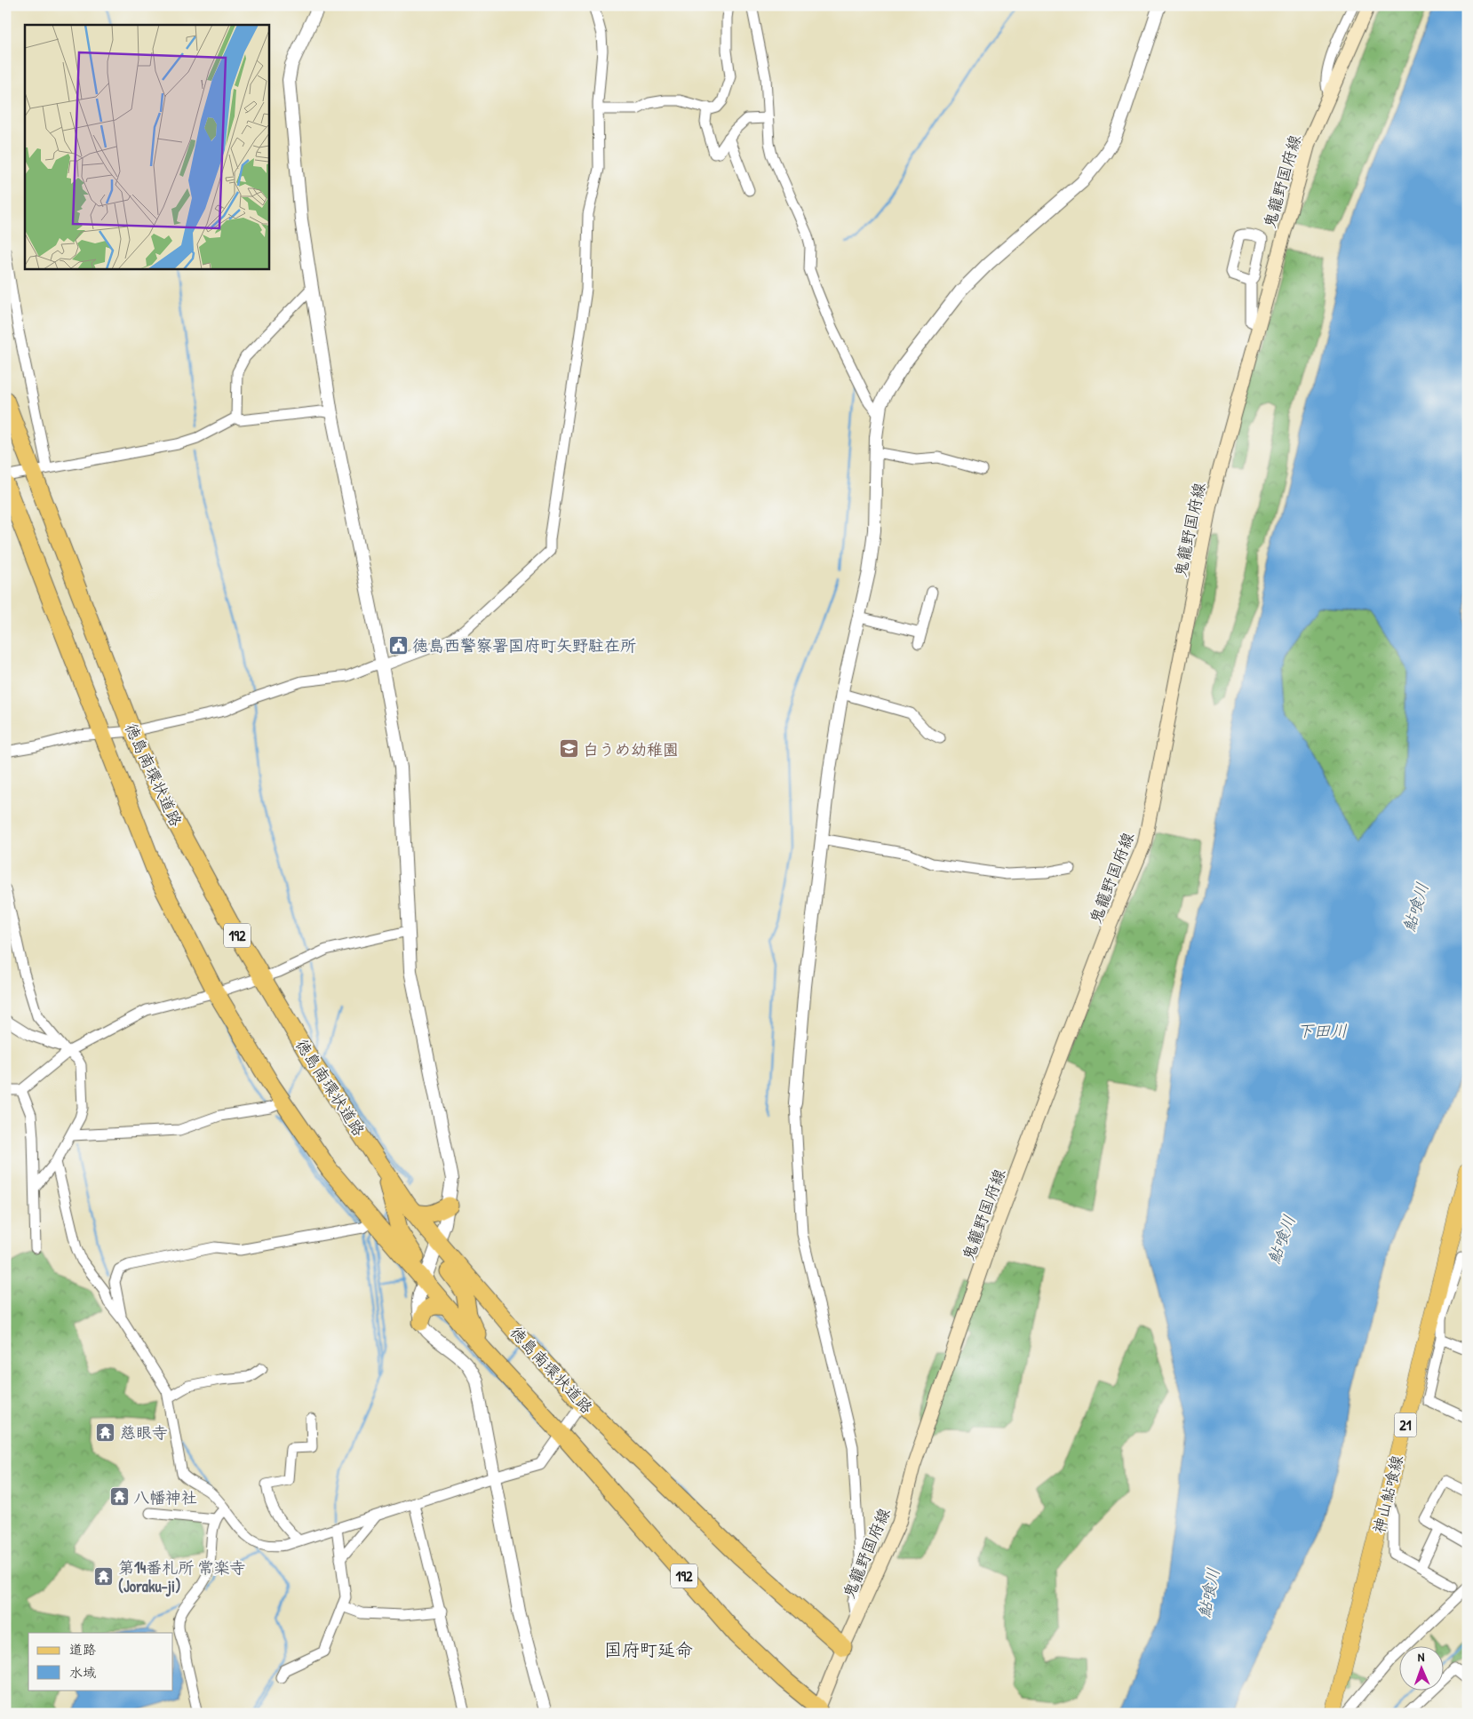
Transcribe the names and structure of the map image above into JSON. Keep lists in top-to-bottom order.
{
  "streets": {
    "highway": ["徳島南環状道路", "192"],
    "main road": ["鬼籠野国府線", "21", "神山鮎喰線"]
  },
  "crossings": [
    ["鬼籠野国府線", "徳島南環状道路"]
  ],
  "districts": ["国府町延命"],
  "water": ["鮎喰川", "下田川"],
  "places": {
    "public building": ["徳島西警察署国府町矢野駐在所"],
    "school or university": ["白うめ幼稚園"],
    "temple": ["慈眼寺", "八幡神社", "第14番札所 常楽寺 (Joraku-ji)"]
  },
  "legend": ["道路", "水域"],
  "north": "top"
}
